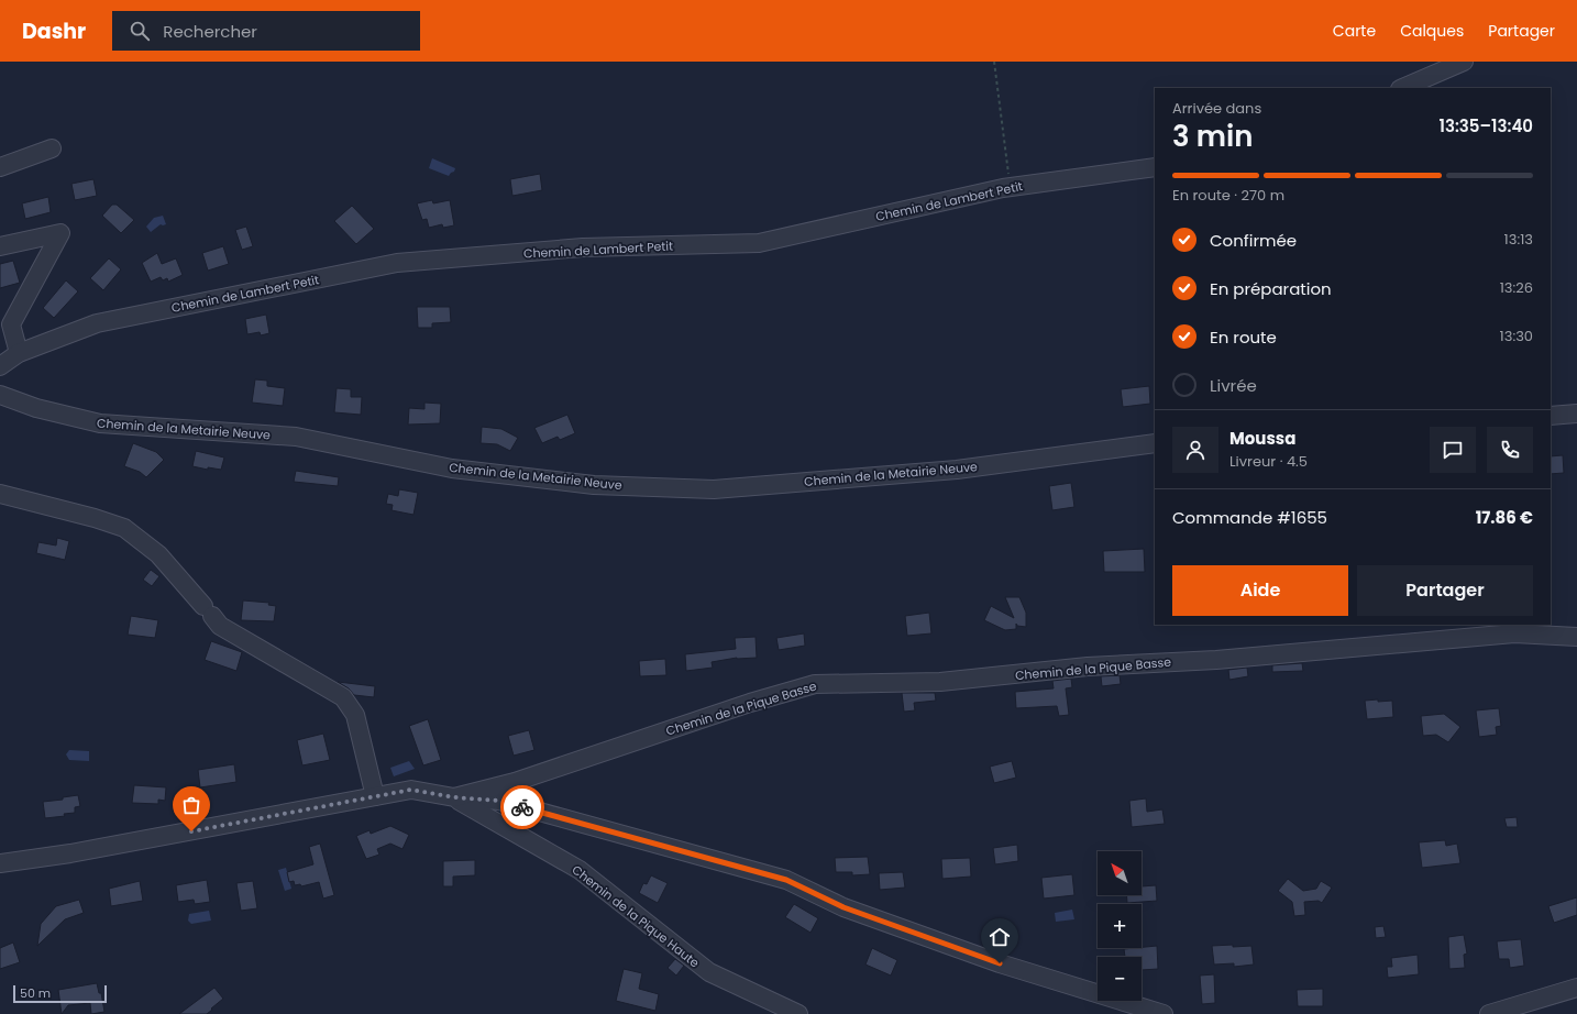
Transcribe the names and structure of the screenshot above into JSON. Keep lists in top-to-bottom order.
{
  "streets": {
    "street": [
      "Chemin de Lambert Petit",
      "Chemin de la Metairie Neuve",
      "Chemin de la Pique Basse",
      "Chemin de la Pique Haute"
    ]
  },
  "crossings": [
    ["Chemin de la Pique Basse", "Chemin de la Pique Haute"]
  ],
  "scale_bar": "50 m",
  "north": "top left",
  "page": {
    "header": "Dashr",
    "search": "Rechercher",
    "nav": ["Carte", "Calques", "Partager"],
    "heading": ["3 min", "Arrivée dans", "13:35–13:40"],
    "panel": [
      "Moussa",
      "Livreur · 4.5",
      "Commande #1655",
      "17.86 €"
    ],
    "bar": "En route · 270 m",
    "list": [
      ["Confirmée", "13:13"],
      ["En préparation", "13:26"],
      ["En route", "13:30"],
      "Livrée"
    ],
    "buttons": ["Aide", "Partager"],
    "map_buttons": ["+", "−"],
    "scale": "50 m"
  }
}
